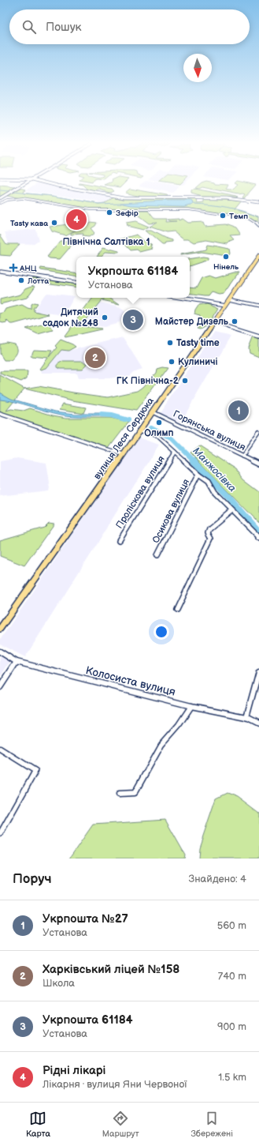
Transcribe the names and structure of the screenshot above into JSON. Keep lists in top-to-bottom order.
{
  "streets": {
    "main road": ["вулиця Леся Сердюка"],
    "street": [
      "Горянська вулиця",
      "Проліскова вулиця",
      "Осикова вулиця",
      "Колосиста вулиця"
    ]
  },
  "crossings": [
    ["Горянська вулиця", "вулиця Леся Сердюка"]
  ],
  "districts": ["Північна Салтівка 1"],
  "water": ["Манжосівка"],
  "places": {
    "other": [
      "Зефір",
      "Темп",
      "Tasty кава",
      "Нінель",
      "Лотта",
      "Дитячий садок №248",
      "Майстер Дизель",
      "Tasty time",
      "Кулиничі",
      "ГК Північна-2",
      "Олимп"
    ],
    "health": ["АНЦ"]
  },
  "north": "bottom",
  "page": {
    "search": "Пошук",
    "pins": [
      "4",
      "3",
      "2",
      "1"
    ],
    "popup": ["Укрпошта 61184", "Установа"],
    "heading": ["Поруч", "Знайдено: 4"],
    "list": [
      {
        "mark": "1",
        "name": "Укрпошта №27",
        "note": "Установа",
        "value": "560 m"
      },
      {
        "mark": "2",
        "name": "Харківський ліцей №158",
        "note": "Школа",
        "value": "740 m"
      },
      {
        "mark": "3",
        "name": "Укрпошта 61184",
        "note": "Установа",
        "value": "900 m"
      },
      {
        "mark": "4",
        "name": "Рідні лікарі",
        "note": "Лікарня · вулиця Яни Червоної",
        "value": "1.5 km"
      }
    ],
    "nav": ["Карта", "Маршрут", "Збережені"]
  }
}
